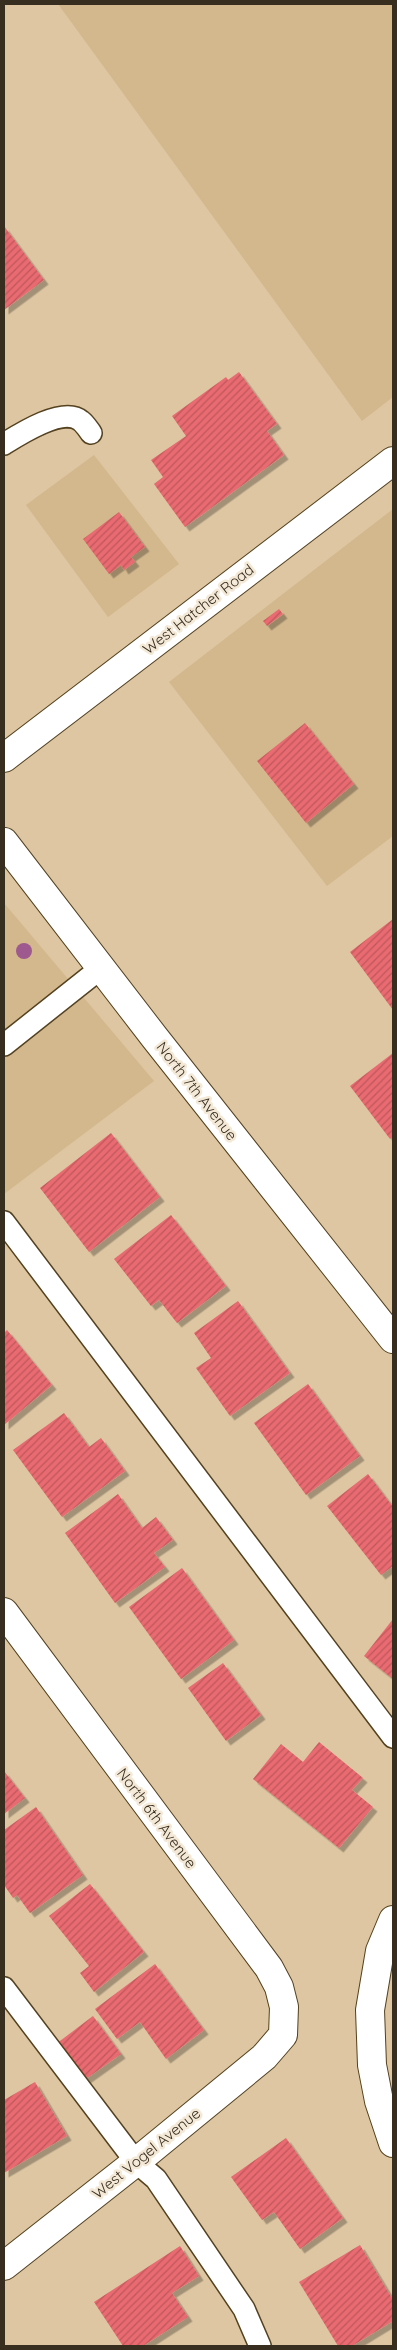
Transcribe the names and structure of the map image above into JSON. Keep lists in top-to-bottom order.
{
  "streets": {
    "street": [
      "West Hatcher Road",
      "North 7th Avenue",
      "North 6th Avenue",
      "West Vogel Avenue"
    ]
  },
  "crossings": [
    ["North 6th Avenue", "West Vogel Avenue"]
  ]
}
